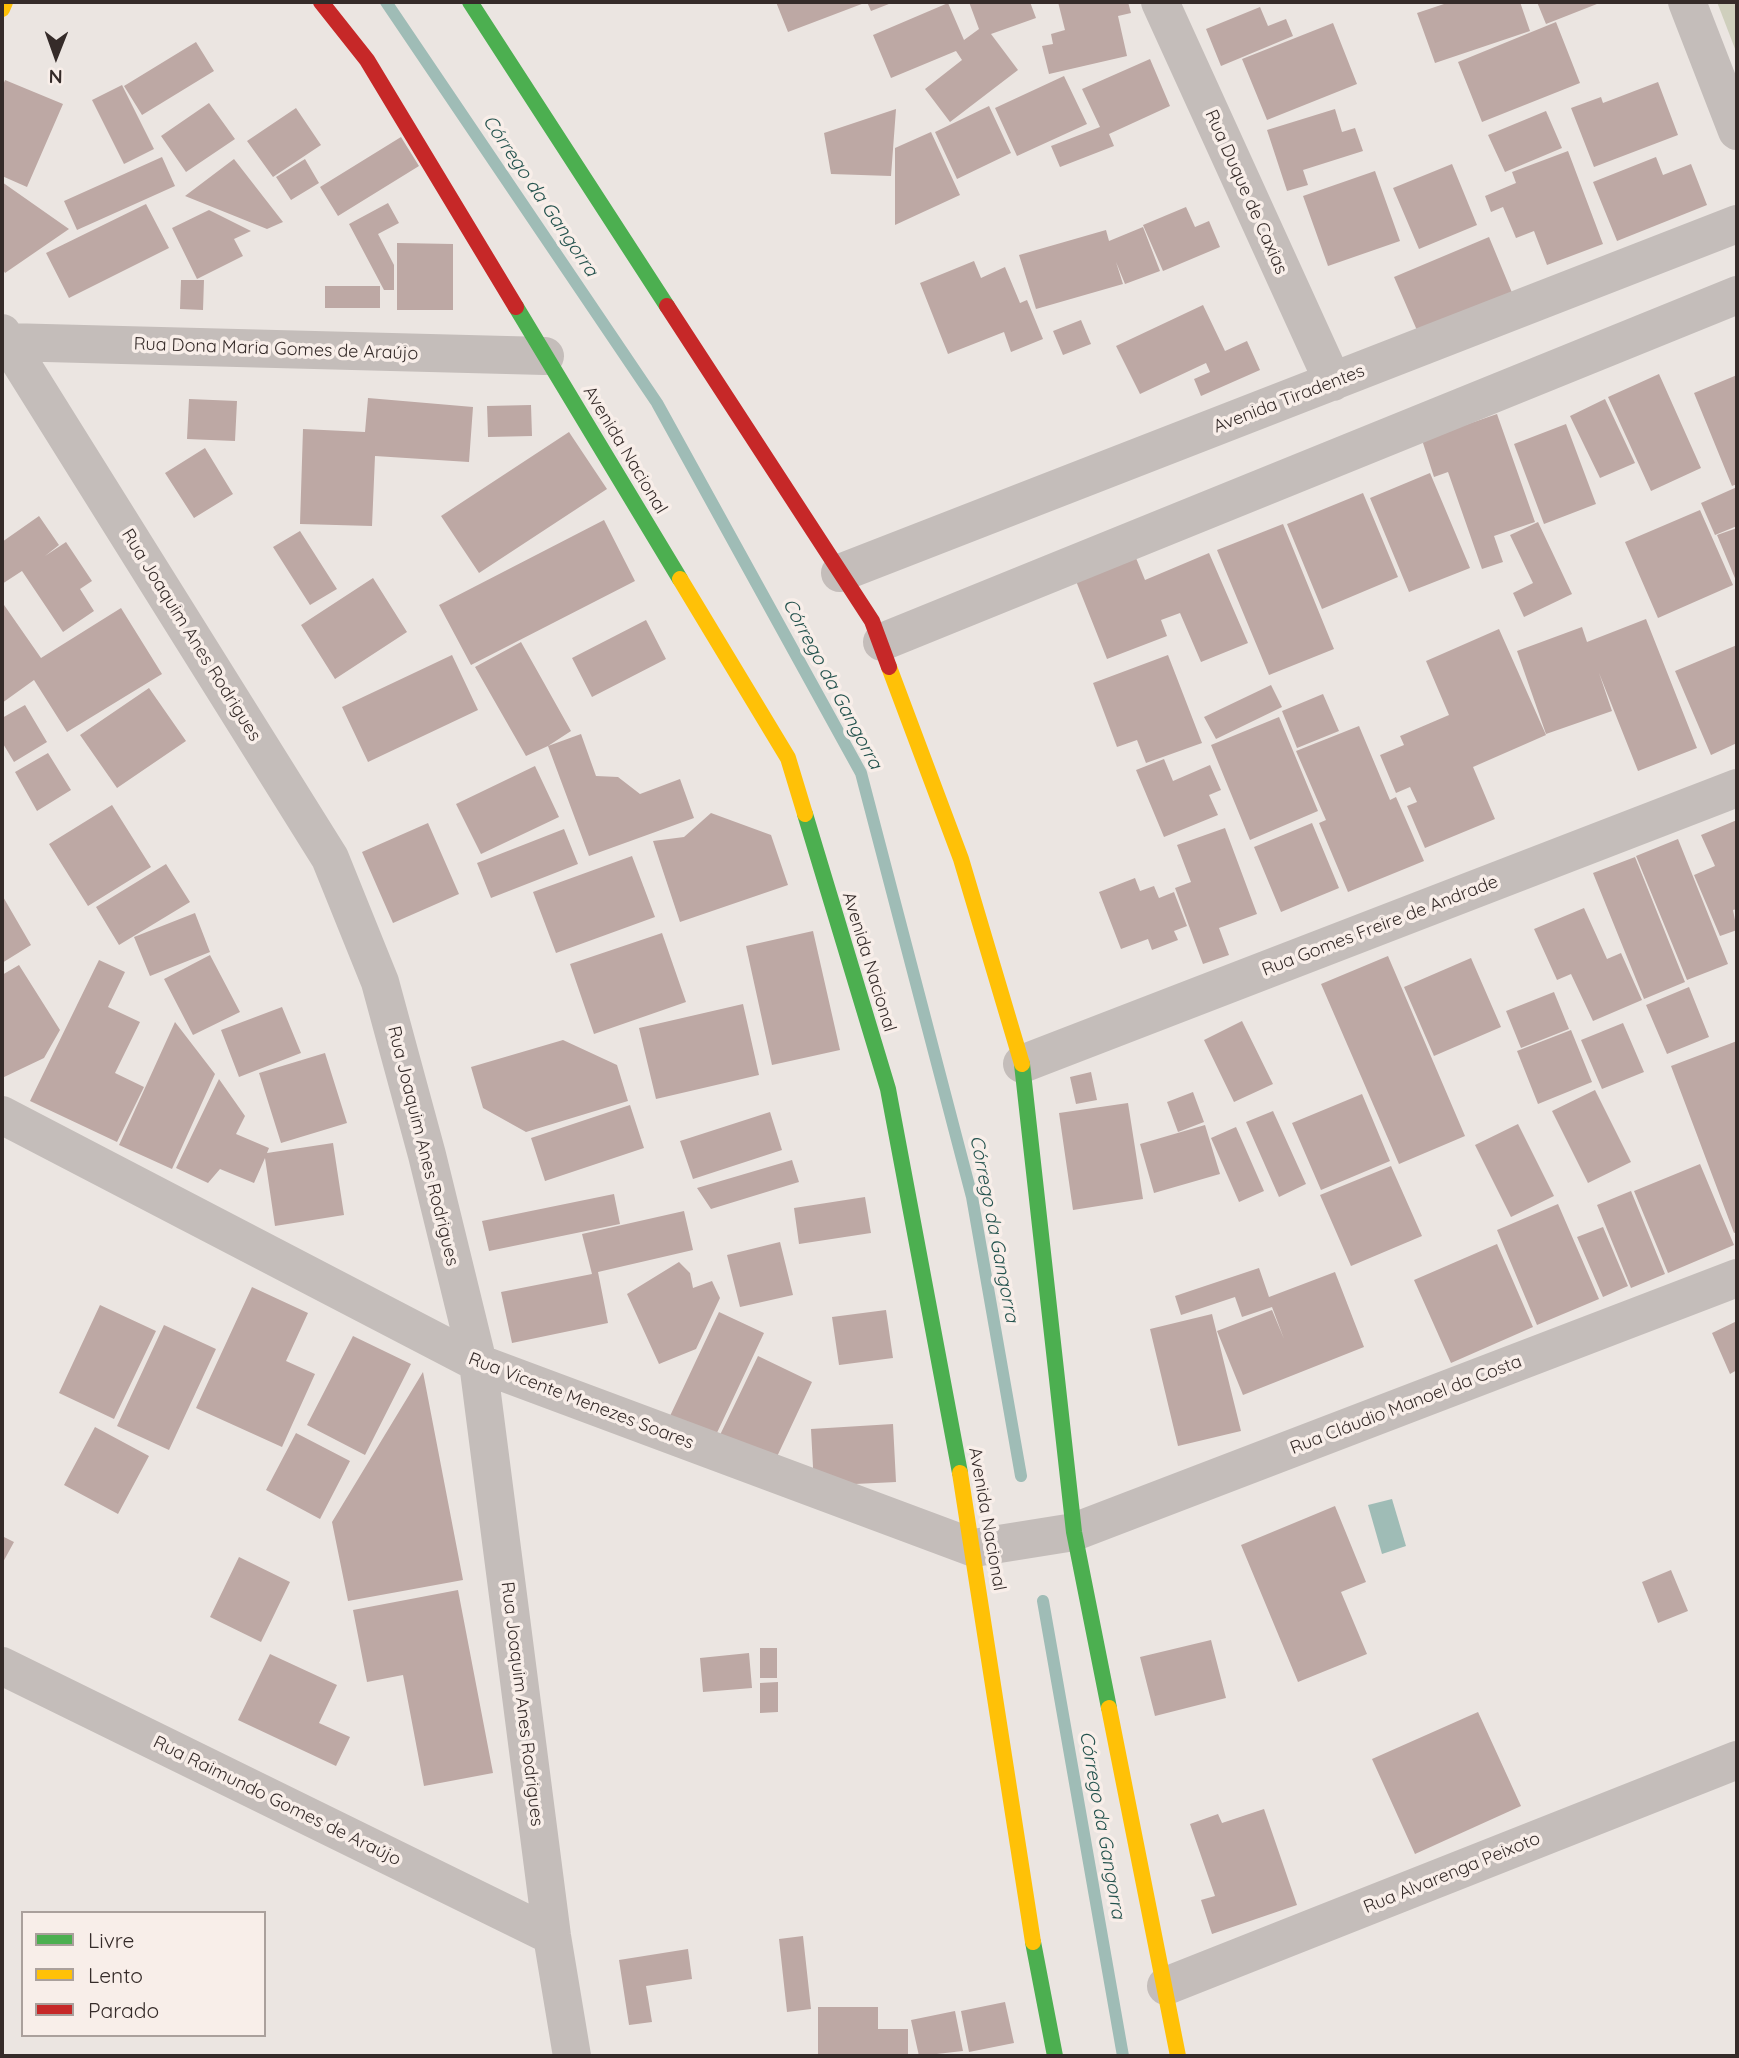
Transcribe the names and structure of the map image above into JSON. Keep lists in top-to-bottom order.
{
  "streets": {
    "street": [
      "Rua Duque de Caxias",
      "Rua Dona Maria Gomes de Araújo",
      "Avenida Tiradentes",
      "Avenida Nacional",
      "Rua Joaquim Anes Rodrigues",
      "Rua Gomes Freire de Andrade",
      "Rua Vicente Menezes Soares",
      "Rua Cláudio Manoel da Costa",
      "Rua Raimundo Gomes de Araújo",
      "Rua Alvarenga Peixoto"
    ]
  },
  "crossings": [
    ["Rua Duque de Caxias", "Avenida Tiradentes"],
    ["Rua Dona Maria Gomes de Araújo", "Avenida Nacional"],
    ["Rua Dona Maria Gomes de Araújo", "Rua Joaquim Anes Rodrigues"],
    ["Avenida Nacional", "Rua Vicente Menezes Soares"],
    ["Rua Joaquim Anes Rodrigues", "Rua Vicente Menezes Soares"],
    ["Rua Joaquim Anes Rodrigues", "Rua Raimundo Gomes de Araújo"]
  ],
  "water": ["Córrego da Gangorra"],
  "legend": ["Livre", "Lento", "Parado"],
  "north": "bottom"
}
